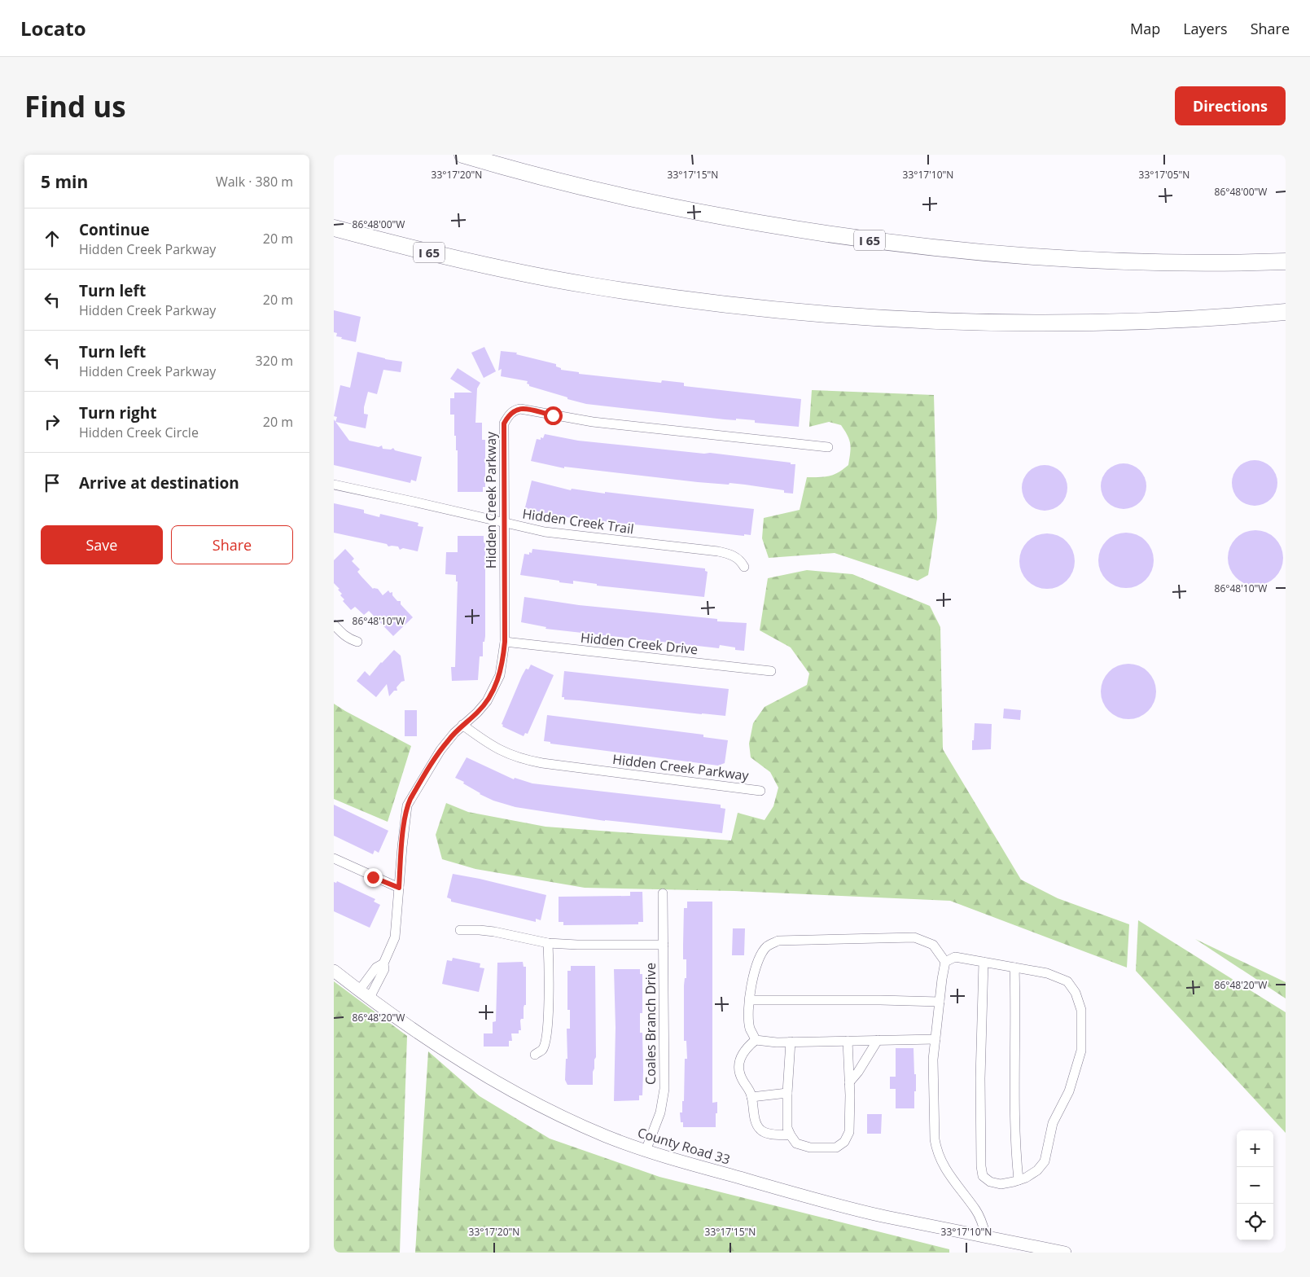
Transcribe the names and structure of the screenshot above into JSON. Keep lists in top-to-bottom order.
{
  "streets": {
    "highway": ["I 65"],
    "street": [
      "Hidden Creek Parkway",
      "Hidden Creek Trail",
      "Hidden Creek Drive",
      "Coales Branch Drive",
      "County Road 33"
    ]
  },
  "crossings": [
    ["Hidden Creek Parkway", "Hidden Creek Trail"],
    ["Hidden Creek Parkway", "Hidden Creek Drive"],
    ["Hidden Creek Parkway", "County Road 33"],
    ["Coales Branch Drive", "County Road 33"]
  ],
  "page": {
    "header": "Locato",
    "nav": ["Map", "Layers", "Share"],
    "buttons": [
      "Directions",
      ["Save", "Share"]
    ],
    "title": "Find us",
    "heading": ["5 min", "Walk · 380 m"],
    "list": [
      ["Continue", "Hidden Creek Parkway", "20 m"],
      ["Turn left", "Hidden Creek Parkway", "20 m"],
      ["Turn left", "Hidden Creek Parkway", "320 m"],
      ["Turn right", "Hidden Creek Circle", "20 m"],
      "Arrive at destination"
    ],
    "map_buttons": ["+", "−"]
  },
  "coordinates": [
    "33°17'20\"N",
    "33°17'15\"N",
    "33°17'10\"N",
    "33°17'05\"N",
    "86°48'00\"W",
    "86°48'10\"W",
    "86°48'20\"W"
  ]
}
